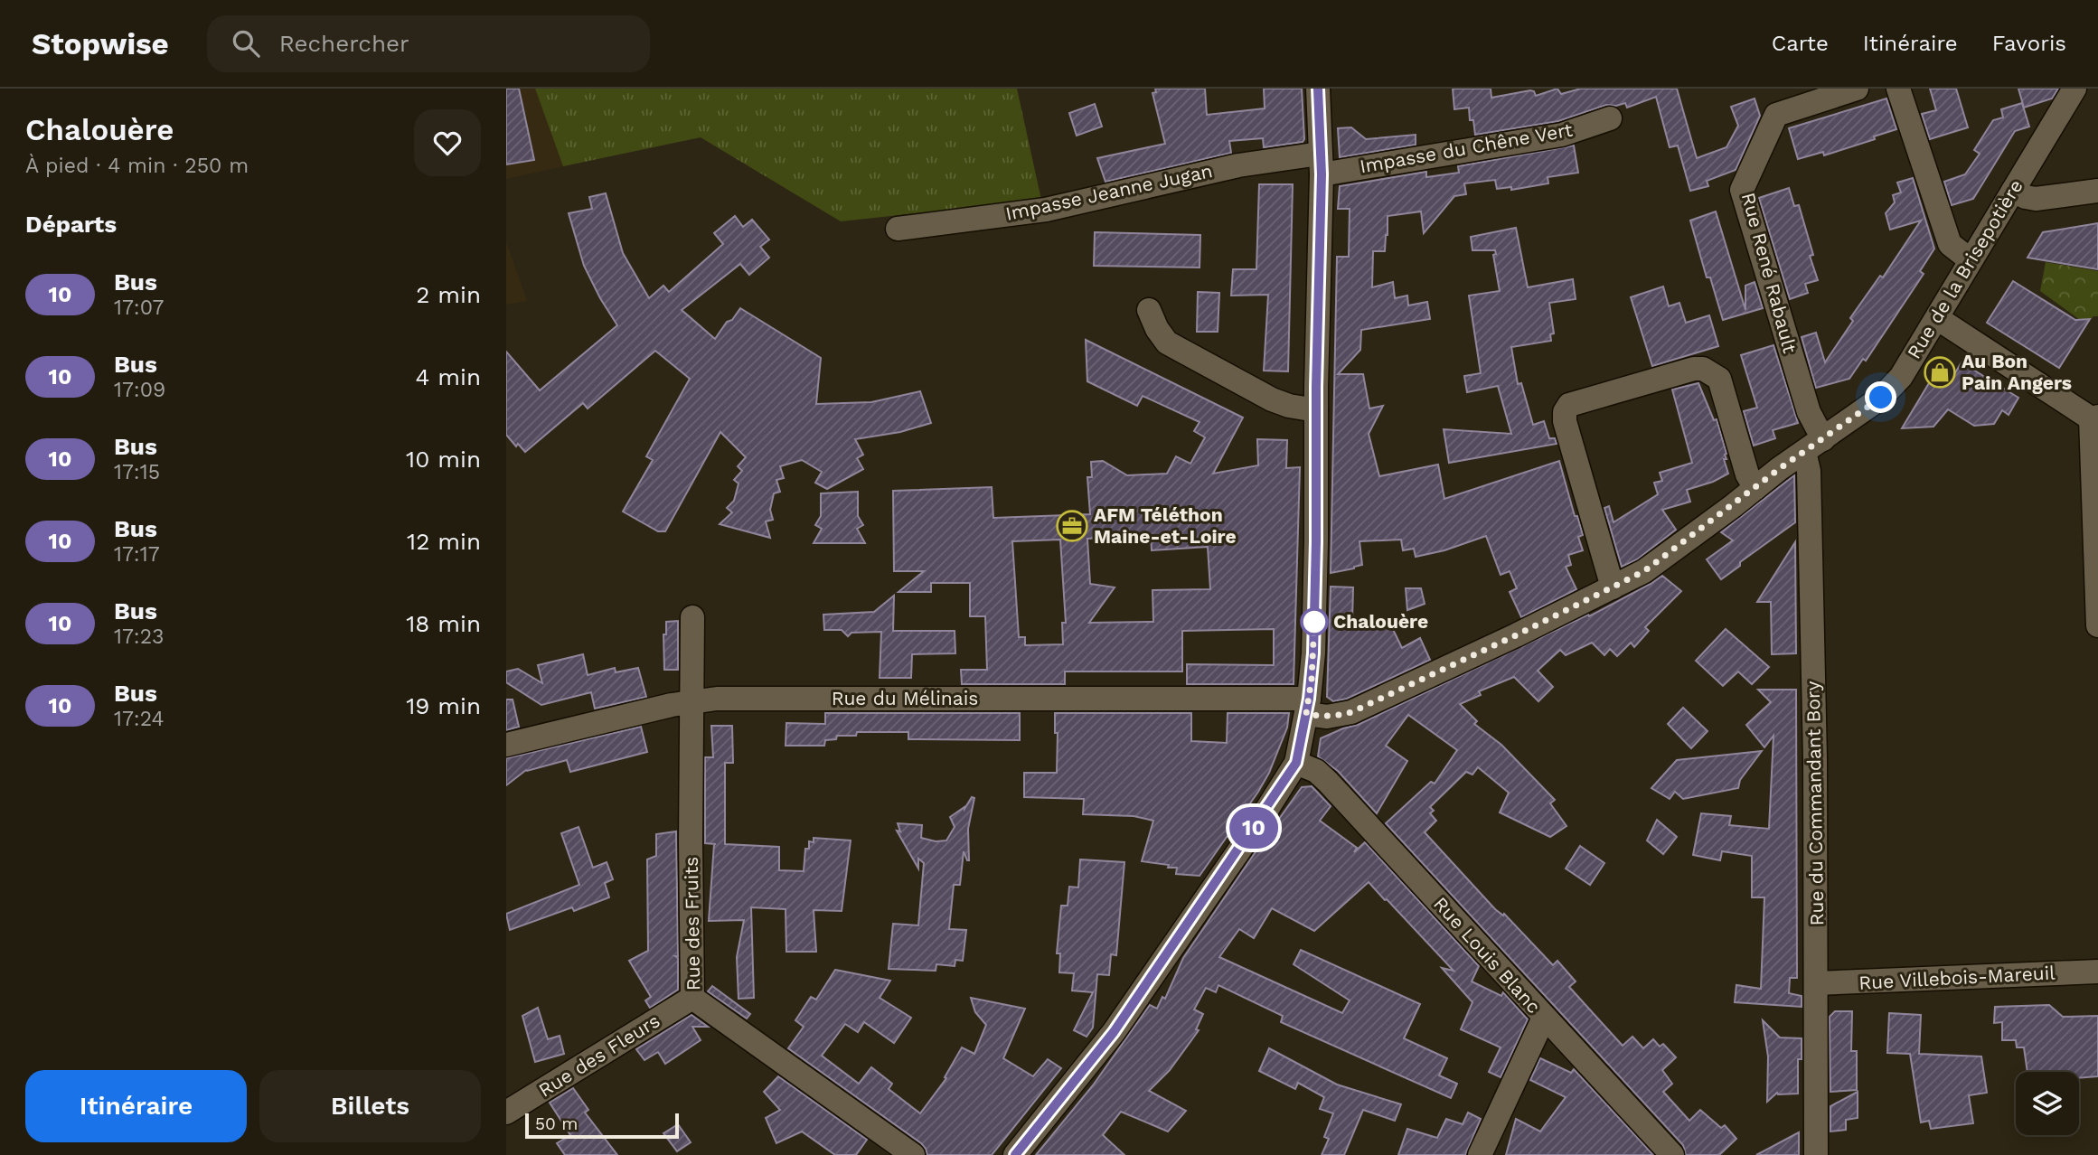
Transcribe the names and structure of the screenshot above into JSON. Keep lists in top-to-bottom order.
{
  "streets": {
    "street": [
      "Impasse du Chêne Vert",
      "Impasse Jeanne Jugan",
      "Rue de la Brisepotière",
      "Rue René Rabault",
      "Rue du Mélinais",
      "Rue du Commandant Bory",
      "Rue des Fruits",
      "Rue Louis Blanc",
      "Rue Villebois-Mareuil",
      "Rue des Fleurs"
    ]
  },
  "crossings": [
    ["Impasse du Chêne Vert", "Impasse Jeanne Jugan"],
    ["Rue de la Brisepotière", "Rue René Rabault"],
    ["Rue de la Brisepotière", "Rue du Mélinais"],
    ["Rue de la Brisepotière", "Rue du Commandant Bory"],
    ["Rue René Rabault", "Rue du Commandant Bory"],
    ["Rue du Mélinais", "Rue des Fruits"],
    ["Rue du Commandant Bory", "Rue Villebois-Mareuil"],
    ["Rue des Fruits", "Rue des Fleurs"]
  ],
  "places": {
    "shop": ["Au Bon Pain Angers"],
    "office": ["AFM Téléthon Maine-et-Loire"],
    "other": ["Chalouère"]
  },
  "lines": ["bus line 10"],
  "scale_bar": "50 m",
  "page": {
    "header": "Stopwise",
    "search": "Rechercher",
    "nav": ["Carte", "Itinéraire", "Favoris"],
    "heading": [
      ["Chalouère", "À pied · 4 min · 250 m"],
      "Départs"
    ],
    "on_map": "10",
    "list": [
      {
        "mark": "10",
        "name": "Bus",
        "note": "17:07",
        "value": "2 min"
      },
      {
        "mark": "10",
        "name": "Bus",
        "note": "17:09",
        "value": "4 min"
      },
      {
        "mark": "10",
        "name": "Bus",
        "note": "17:15",
        "value": "10 min"
      },
      {
        "mark": "10",
        "name": "Bus",
        "note": "17:17",
        "value": "12 min"
      },
      {
        "mark": "10",
        "name": "Bus",
        "note": "17:23",
        "value": "18 min"
      },
      {
        "mark": "10",
        "name": "Bus",
        "note": "17:24",
        "value": "19 min"
      }
    ],
    "buttons": ["Itinéraire", "Billets"],
    "scale": "50 m"
  }
}
